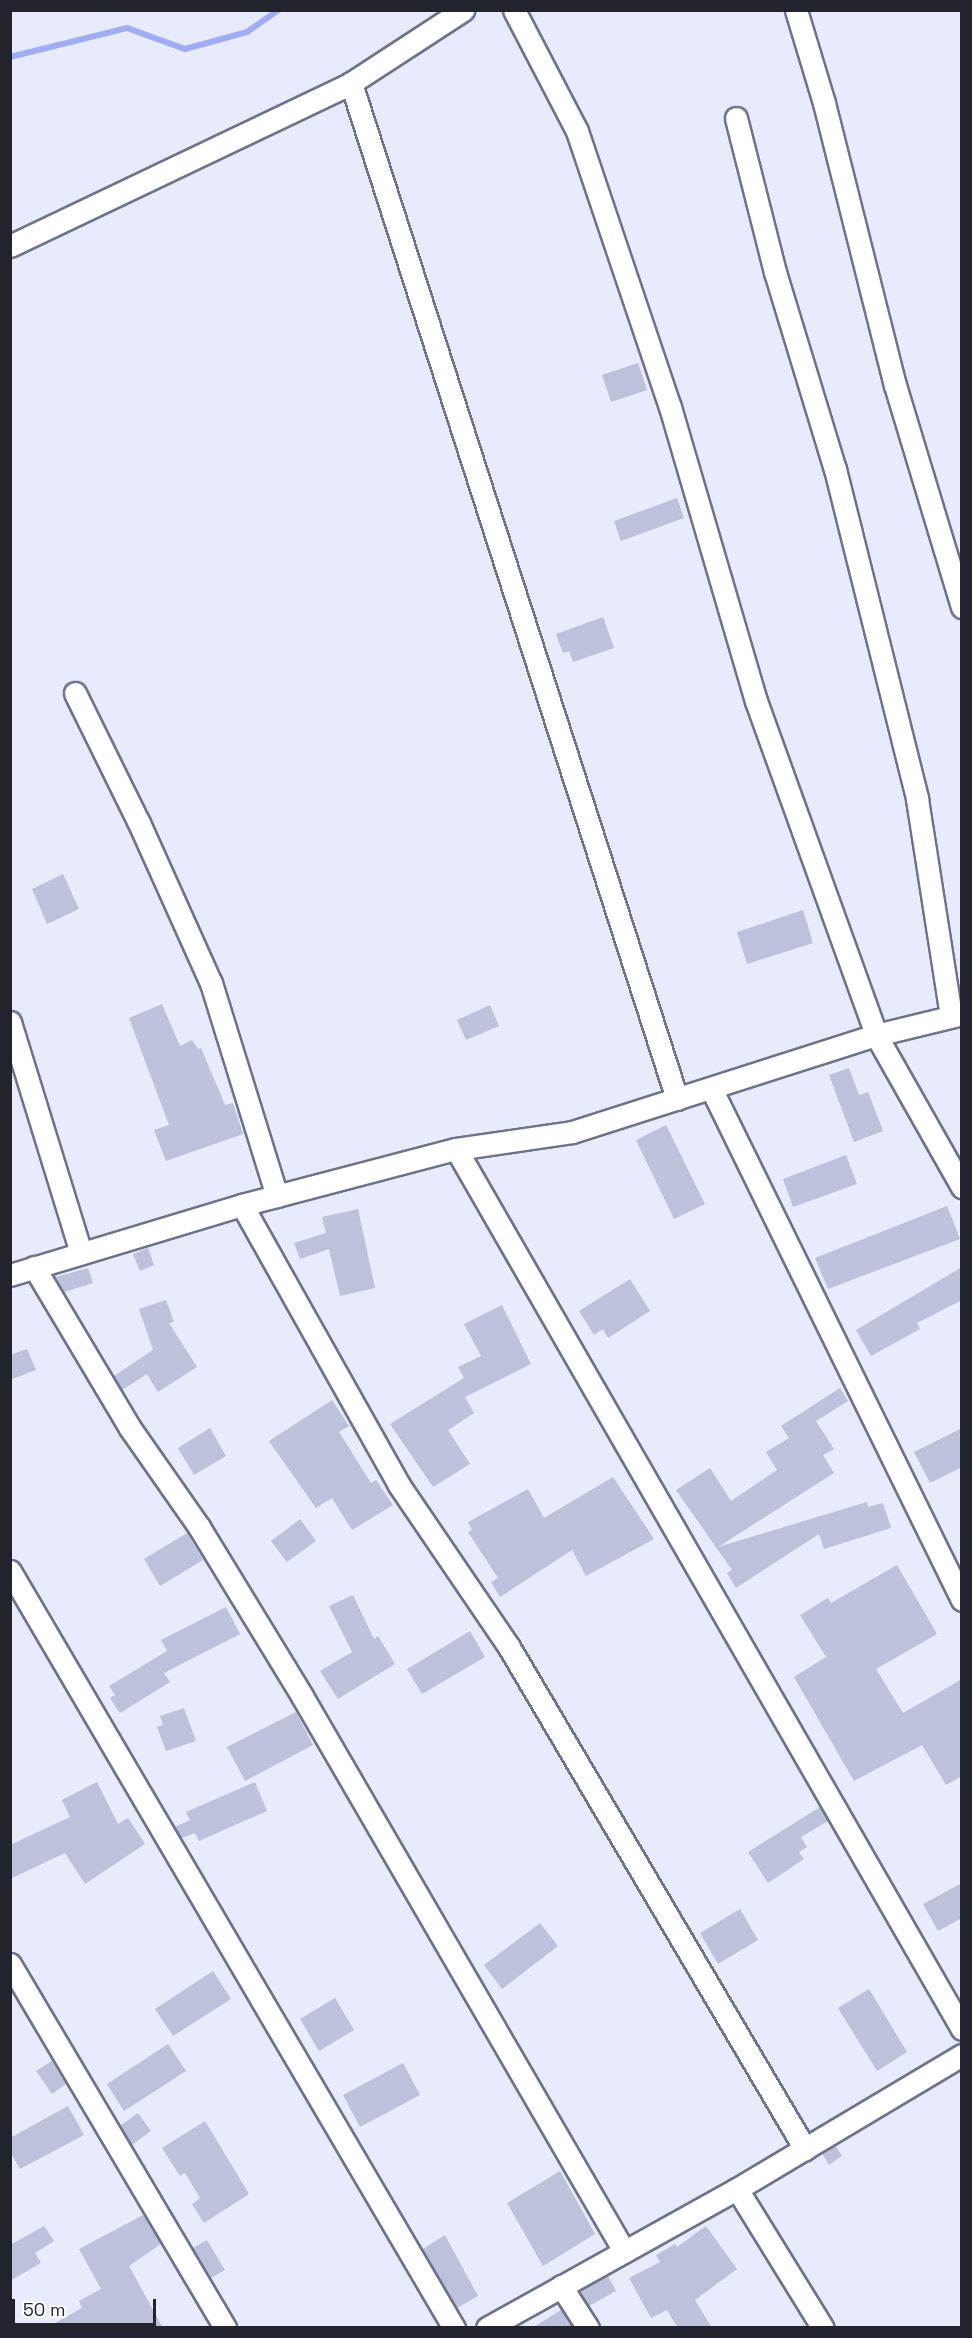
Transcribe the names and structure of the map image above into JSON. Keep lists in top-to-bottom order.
{
  "scale_bar": "50 m"
}
